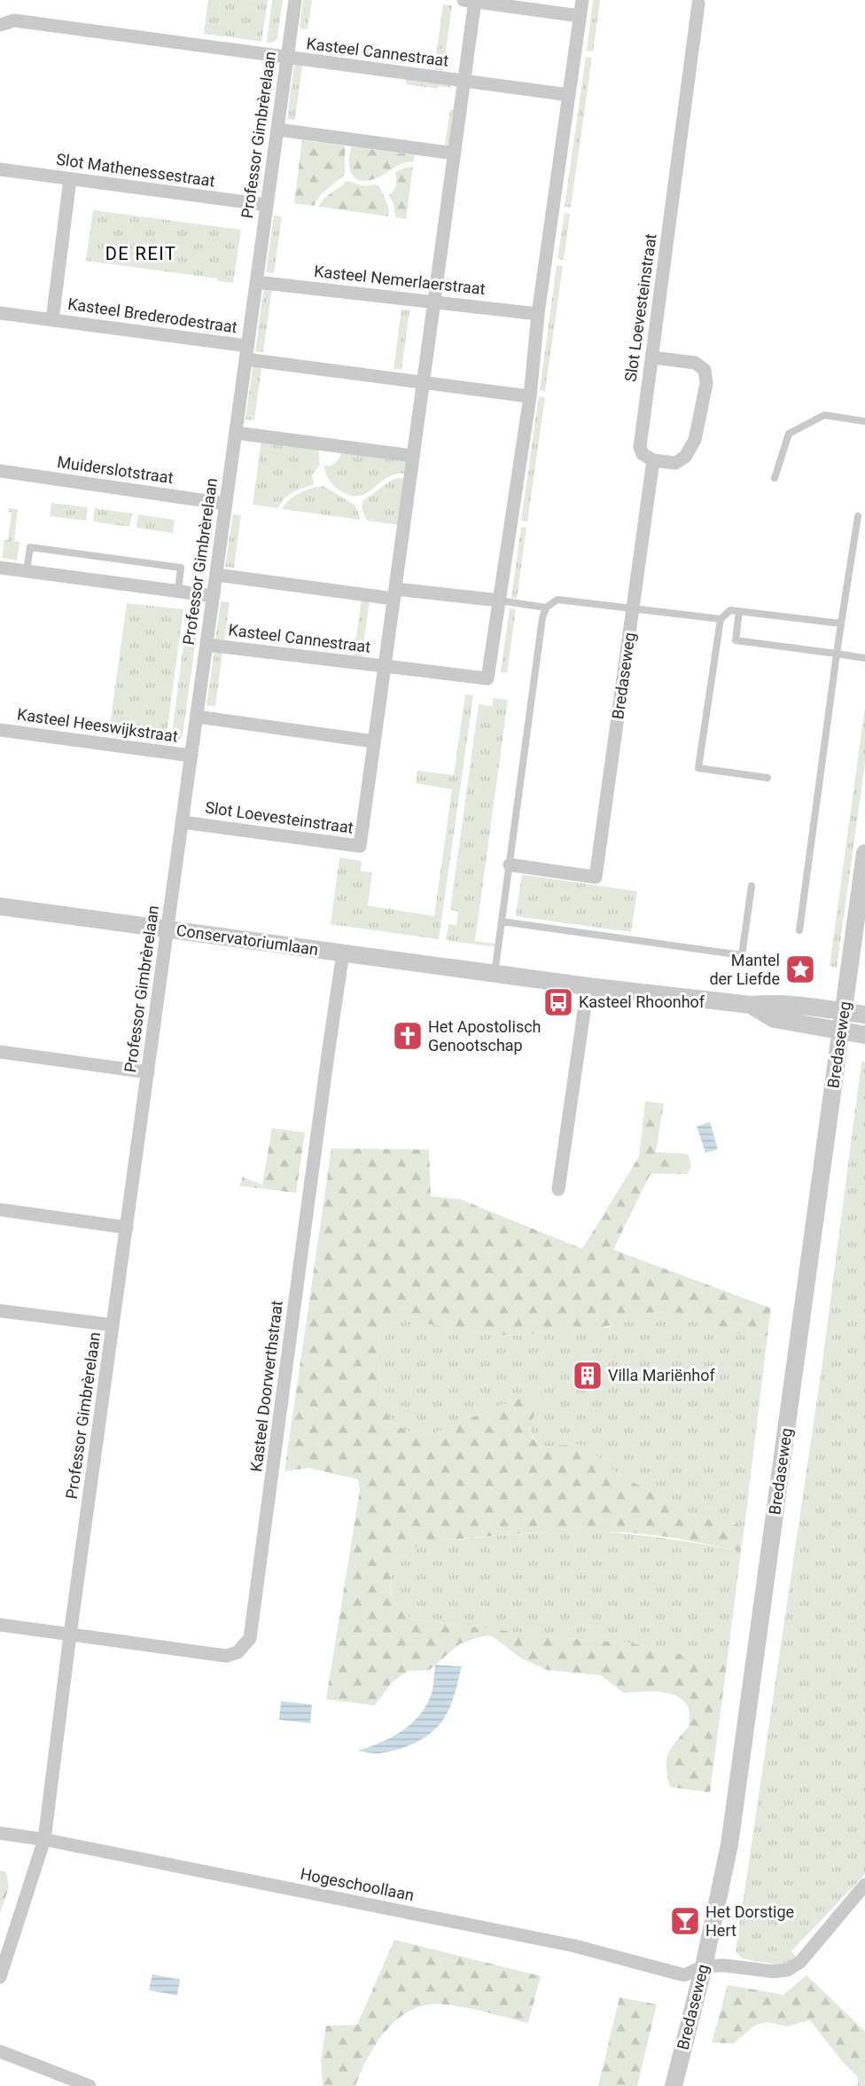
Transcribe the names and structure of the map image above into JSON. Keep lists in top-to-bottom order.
{
  "streets": {
    "street": [
      "Kasteel Cannestraat",
      "Professor Gimbrèrelaan",
      "Slot Mathenessestraat",
      "Kasteel Nemerlaerstraat",
      "Slot Loevesteinstraat",
      "Kasteel Brederodestraat",
      "Muiderslotstraat",
      "Bredaseweg",
      "Kasteel Heeswijkstraat",
      "Conservatoriumlaan",
      "Kasteel Doorwerthstraat",
      "Hogeschoollaan"
    ]
  },
  "crossings": [
    ["Kasteel Cannestraat", "Professor Gimbrèrelaan"],
    ["Kasteel Cannestraat", "Kasteel Nemerlaerstraat"],
    ["Kasteel Cannestraat", "Slot Loevesteinstraat"],
    ["Professor Gimbrèrelaan", "Slot Mathenessestraat"],
    ["Professor Gimbrèrelaan", "Kasteel Nemerlaerstraat"],
    ["Professor Gimbrèrelaan", "Slot Loevesteinstraat"],
    ["Professor Gimbrèrelaan", "Kasteel Brederodestraat"],
    ["Professor Gimbrèrelaan", "Muiderslotstraat"],
    ["Professor Gimbrèrelaan", "Kasteel Heeswijkstraat"],
    ["Professor Gimbrèrelaan", "Conservatoriumlaan"],
    ["Professor Gimbrèrelaan", "Kasteel Doorwerthstraat"],
    ["Professor Gimbrèrelaan", "Hogeschoollaan"],
    ["Slot Mathenessestraat", "Kasteel Brederodestraat"],
    ["Bredaseweg", "Conservatoriumlaan"],
    ["Bredaseweg", "Hogeschoollaan"],
    ["Conservatoriumlaan", "Kasteel Doorwerthstraat"]
  ],
  "districts": ["DE REIT"],
  "places": {
    "place": ["Mantel der Liefde"],
    "bus stop": ["Kasteel Rhoonhof"],
    "church": ["Het Apostolisch Genootschap"],
    "building": ["Villa Mariënhof"],
    "bar": ["Het Dorstige Hert"]
  }
}
